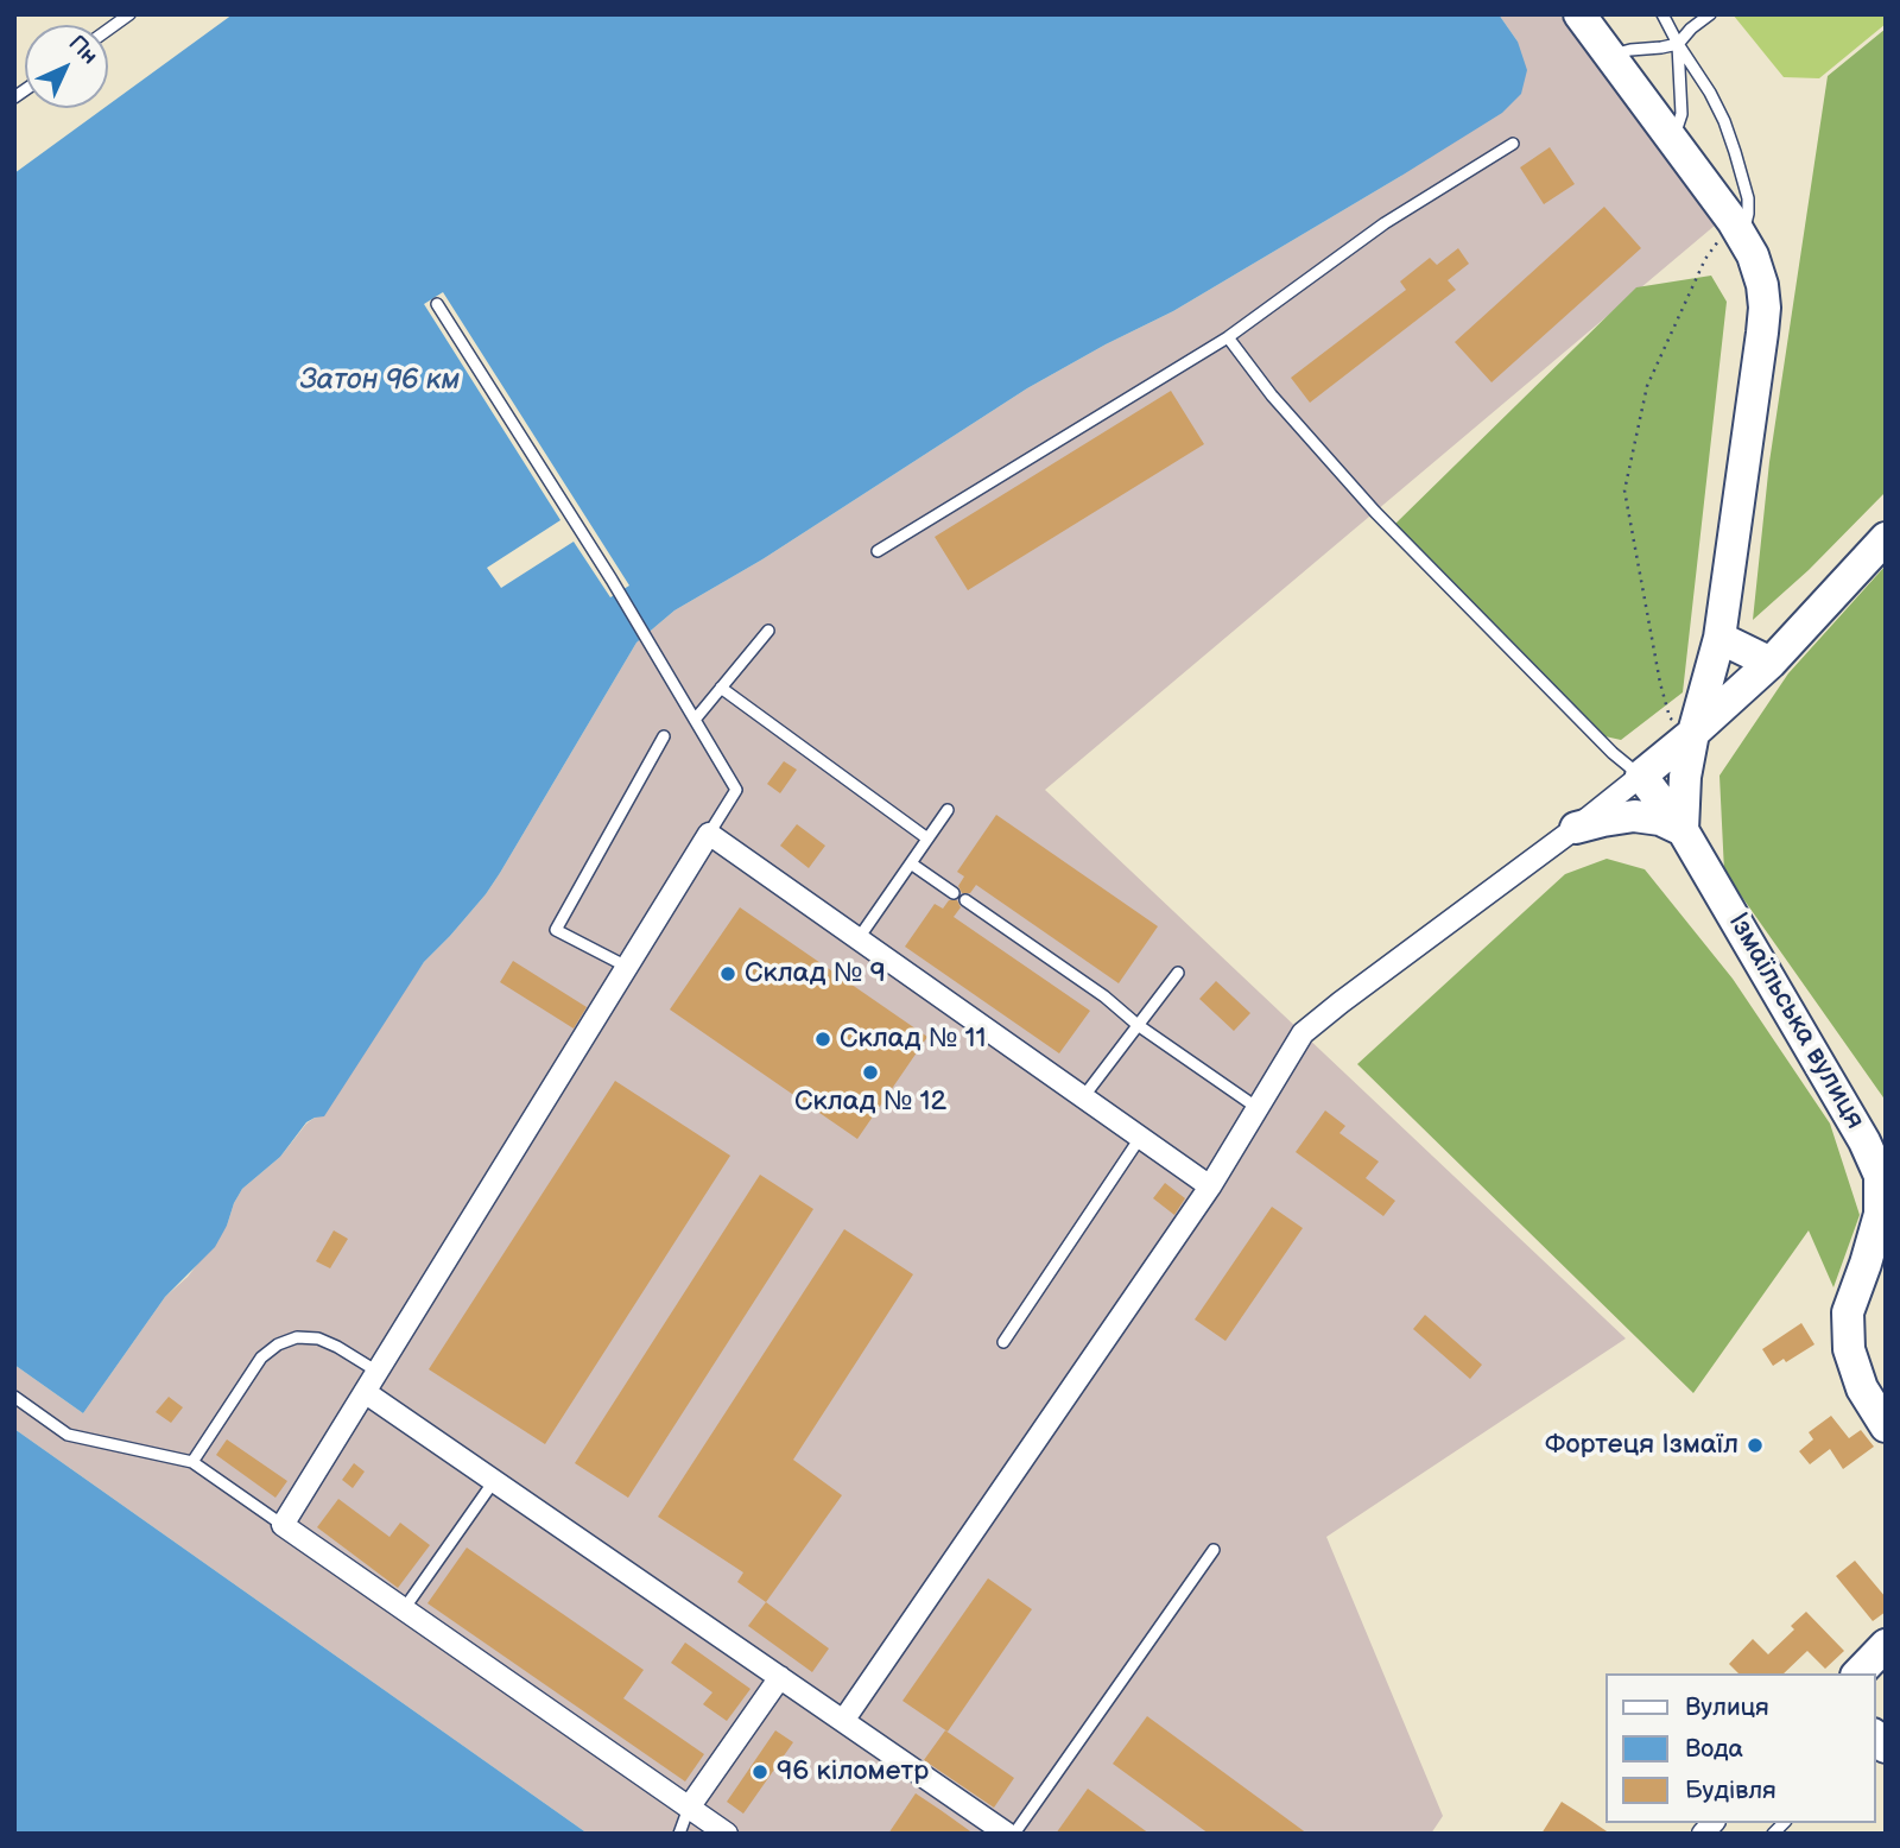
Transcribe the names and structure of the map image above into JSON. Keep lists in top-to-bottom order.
{
  "streets": {
    "street": ["Ізмаїльська вулиця"]
  },
  "water": ["Затон 96 км"],
  "places": [
    "Склад № 9",
    "Склад № 11",
    "Склад № 12",
    "Фортеця Ізмаїл",
    "96 кілометр"
  ],
  "legend": ["Вулиця", "Вода", "Будівля"],
  "north": "top right"
}
